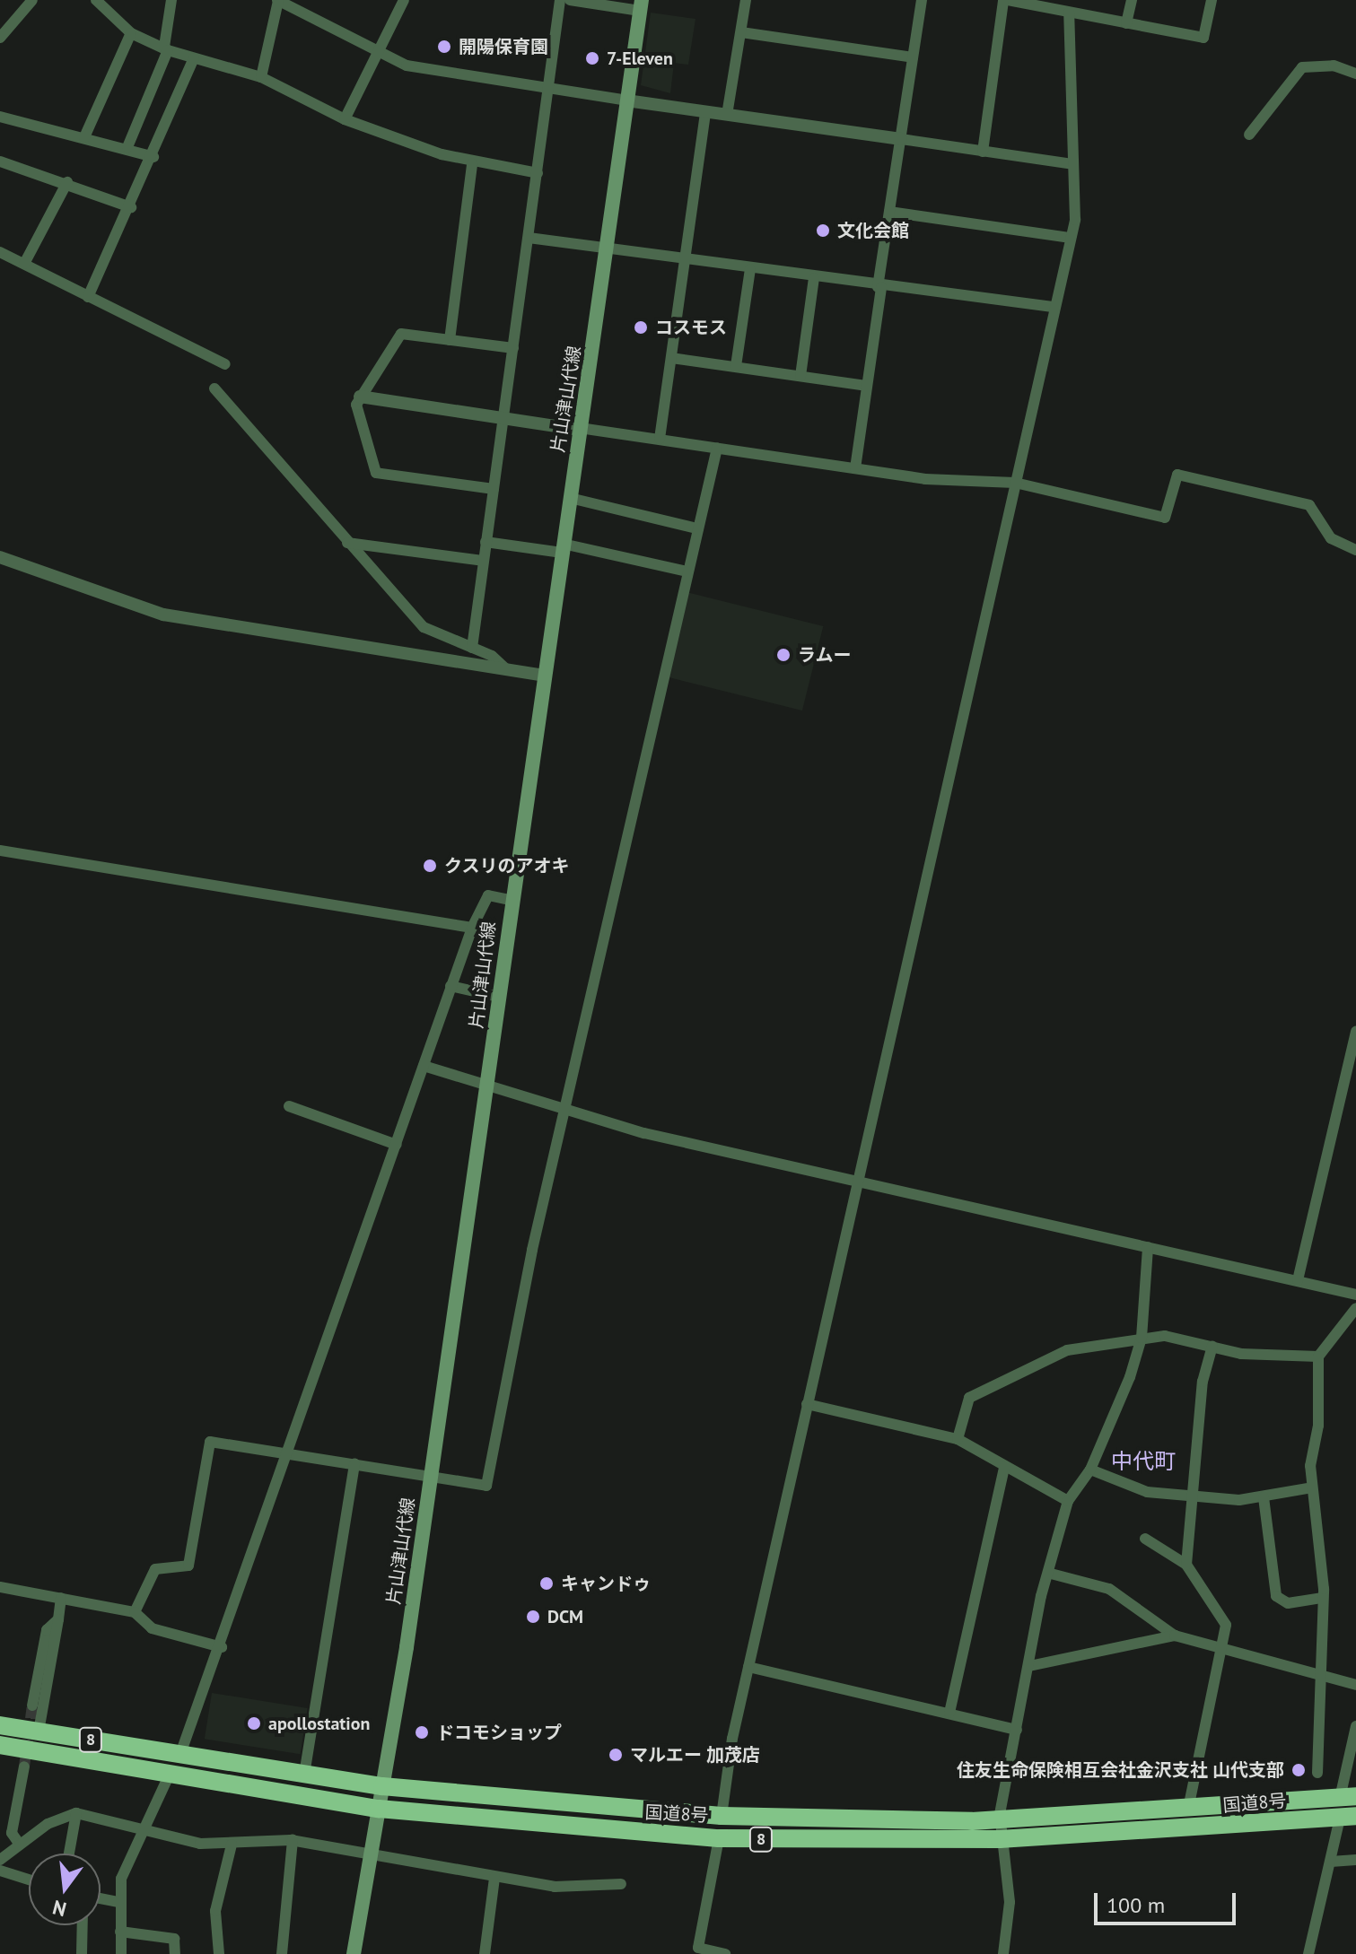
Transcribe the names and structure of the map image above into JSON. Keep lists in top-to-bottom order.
{
  "streets": {
    "highway": ["8", "国道8号"],
    "main road": ["片山津山代線"]
  },
  "crossings": [
    ["片山津山代線", "国道8号"]
  ],
  "districts": ["中代町"],
  "places": [
    "開陽保育園",
    "7-Eleven",
    "文化会館",
    "コスモス",
    "ラムー",
    "クスリのアオキ",
    "キャンドゥ",
    "DCM",
    "apollostation",
    "ドコモショップ",
    "マルエー 加茂店",
    "住友生命保険相互会社金沢支社 山代支部"
  ],
  "scale_bar": "100 m",
  "north": "bottom"
}
